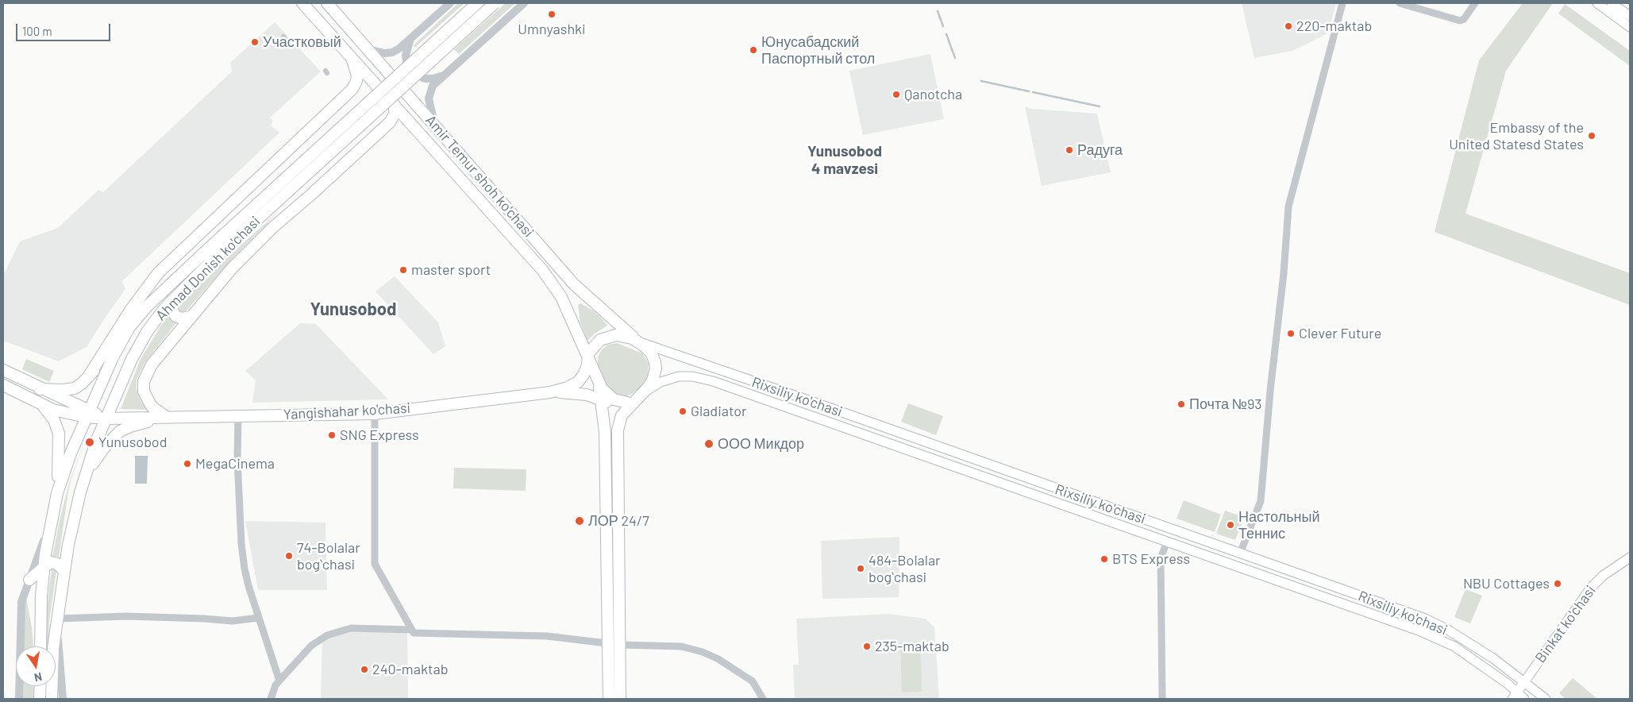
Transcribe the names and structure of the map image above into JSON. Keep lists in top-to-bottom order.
{
  "streets": {
    "main road": [
      "Amir Temur shoh ko'chasi",
      "Ahmad Donish ko'chasi",
      "Rixsiliy ko'chasi",
      "Yangishahar ko'chasi",
      "Binkat ko'chasi"
    ]
  },
  "crossings": [
    ["Amir Temur shoh ko'chasi", "Rixsiliy ko'chasi"],
    ["Amir Temur shoh ko'chasi", "Yangishahar ko'chasi"],
    ["Rixsiliy ko'chasi", "Yangishahar ko'chasi"],
    ["Rixsiliy ko'chasi", "Binkat ko'chasi"]
  ],
  "districts": ["Yunusobod 4 mavzesi", "Yunusobod"],
  "places": [
    "Umnyashki",
    "220-maktab",
    "Участковый",
    "Юнусабадский Паспортный стол",
    "Qanotcha",
    "Embassy of the United Statesd States",
    "Радуга",
    "master sport",
    "Clever Future",
    "Почта №93",
    "Gladiator",
    "SNG Express",
    "Yunusobod",
    "ООО Микдор",
    "MegaCinema",
    "ЛОР 24/7",
    "Настольный Теннис",
    "74-Bolalar bogʻchasi",
    "BTS Express",
    "484-Bolalar bogʻchasi",
    "NBU Cottages",
    "235-maktab",
    "240-maktab"
  ],
  "scale_bar": "100 m",
  "north": "bottom"
}
